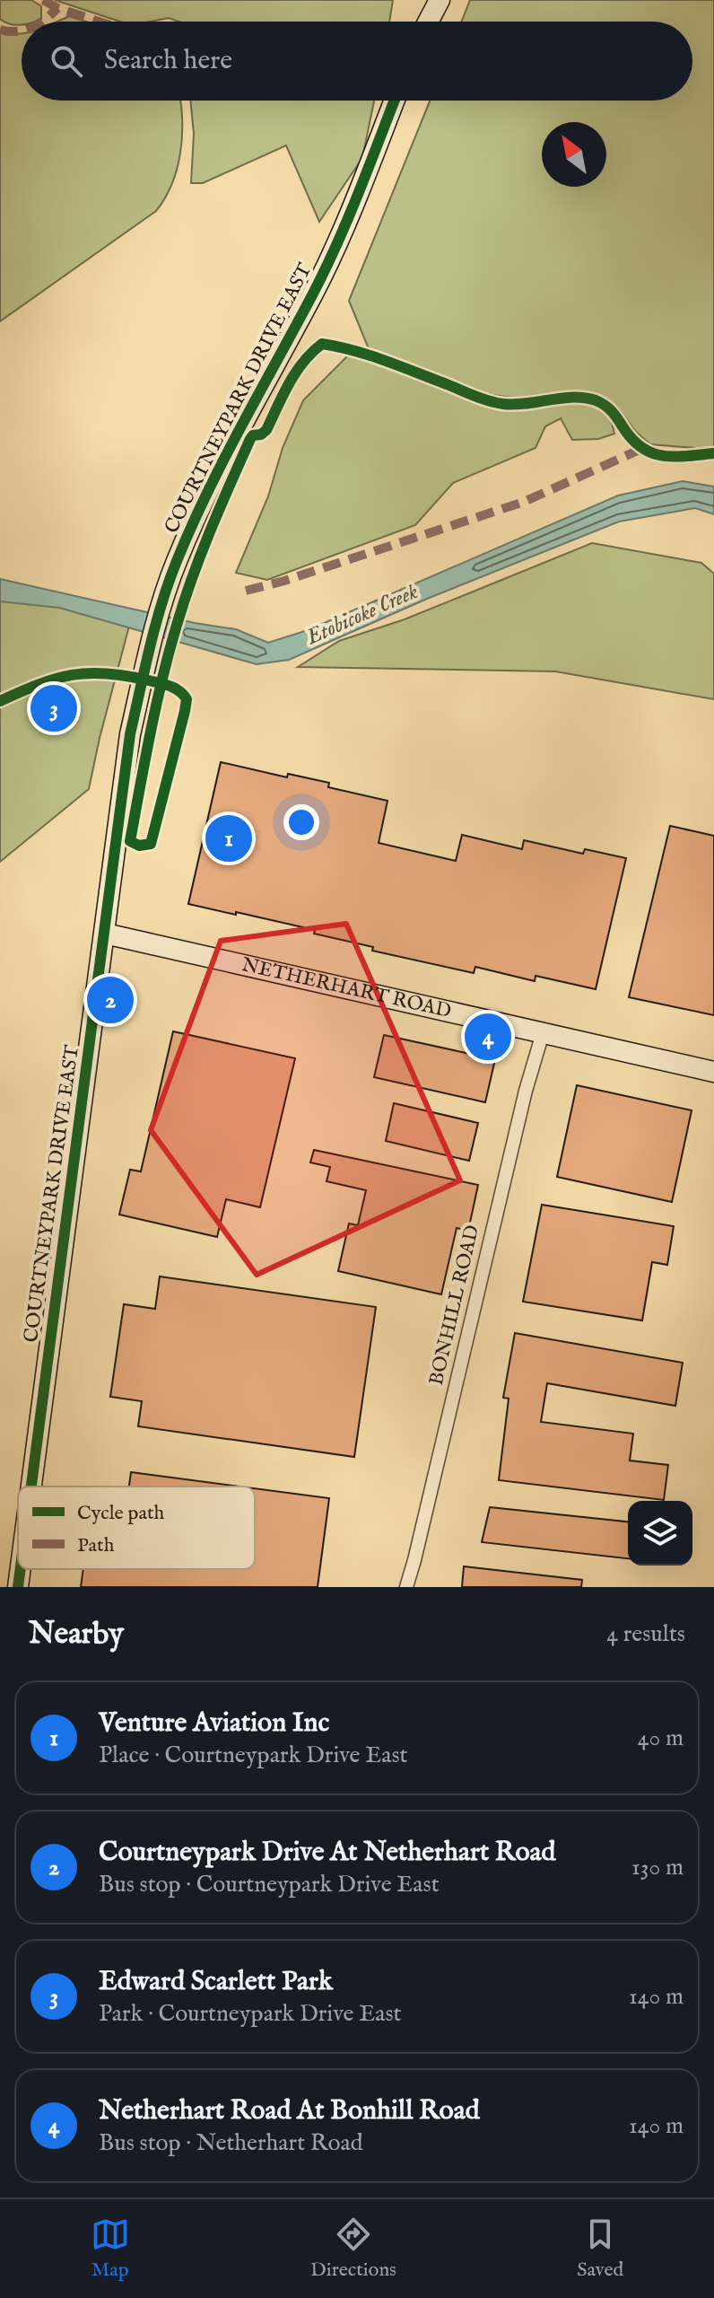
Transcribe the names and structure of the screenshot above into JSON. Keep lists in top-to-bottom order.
{
  "streets": {
    "street": ["COURTNEYPARK DRIVE EAST", "NETHERHART ROAD", "BONHILL ROAD"]
  },
  "crossings": [
    ["COURTNEYPARK DRIVE EAST", "NETHERHART ROAD"],
    ["NETHERHART ROAD", "BONHILL ROAD"]
  ],
  "water": ["Etobicoke Creek"],
  "legend": ["Cycle path", "Path"],
  "north": "top left",
  "page": {
    "search": "Search here",
    "pins": [
      "3",
      "1",
      "2",
      "4"
    ],
    "heading": ["Nearby", "4 results"],
    "list": [
      {
        "mark": "1",
        "name": "Venture Aviation Inc",
        "note": "Place · Courtneypark Drive East",
        "value": "40 m"
      },
      {
        "mark": "2",
        "name": "Courtneypark Drive At Netherhart Road",
        "note": "Bus stop · Courtneypark Drive East",
        "value": "130 m"
      },
      {
        "mark": "3",
        "name": "Edward Scarlett Park",
        "note": "Park · Courtneypark Drive East",
        "value": "140 m"
      },
      {
        "mark": "4",
        "name": "Netherhart Road At Bonhill Road",
        "note": "Bus stop · Netherhart Road",
        "value": "140 m"
      }
    ],
    "nav": ["Map", "Directions", "Saved"]
  }
}
